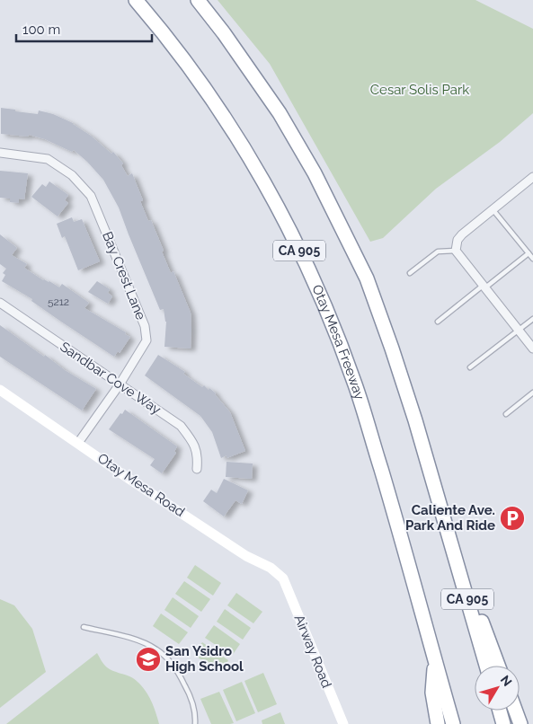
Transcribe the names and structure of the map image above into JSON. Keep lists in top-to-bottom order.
{
  "streets": {
    "highway": ["CA 905", "Otay Mesa Freeway"],
    "main road": ["Otay Mesa Road", "Airway Road"],
    "street": ["Bay Crest Lane", "Sandbar Cove Way"]
  },
  "crossings": [
    ["Bay Crest Lane", "Sandbar Cove Way"],
    ["Bay Crest Lane", "Otay Mesa Road"],
    ["Otay Mesa Road", "Airway Road"]
  ],
  "parks": ["Cesar Solis Park"],
  "places": {
    "parking": ["Caliente Ave. Park And Ride"],
    "school or university": ["San Ysidro High School"]
  },
  "house_numbers": ["5212"],
  "scale_bar": "100 m",
  "north": "top right"
}
